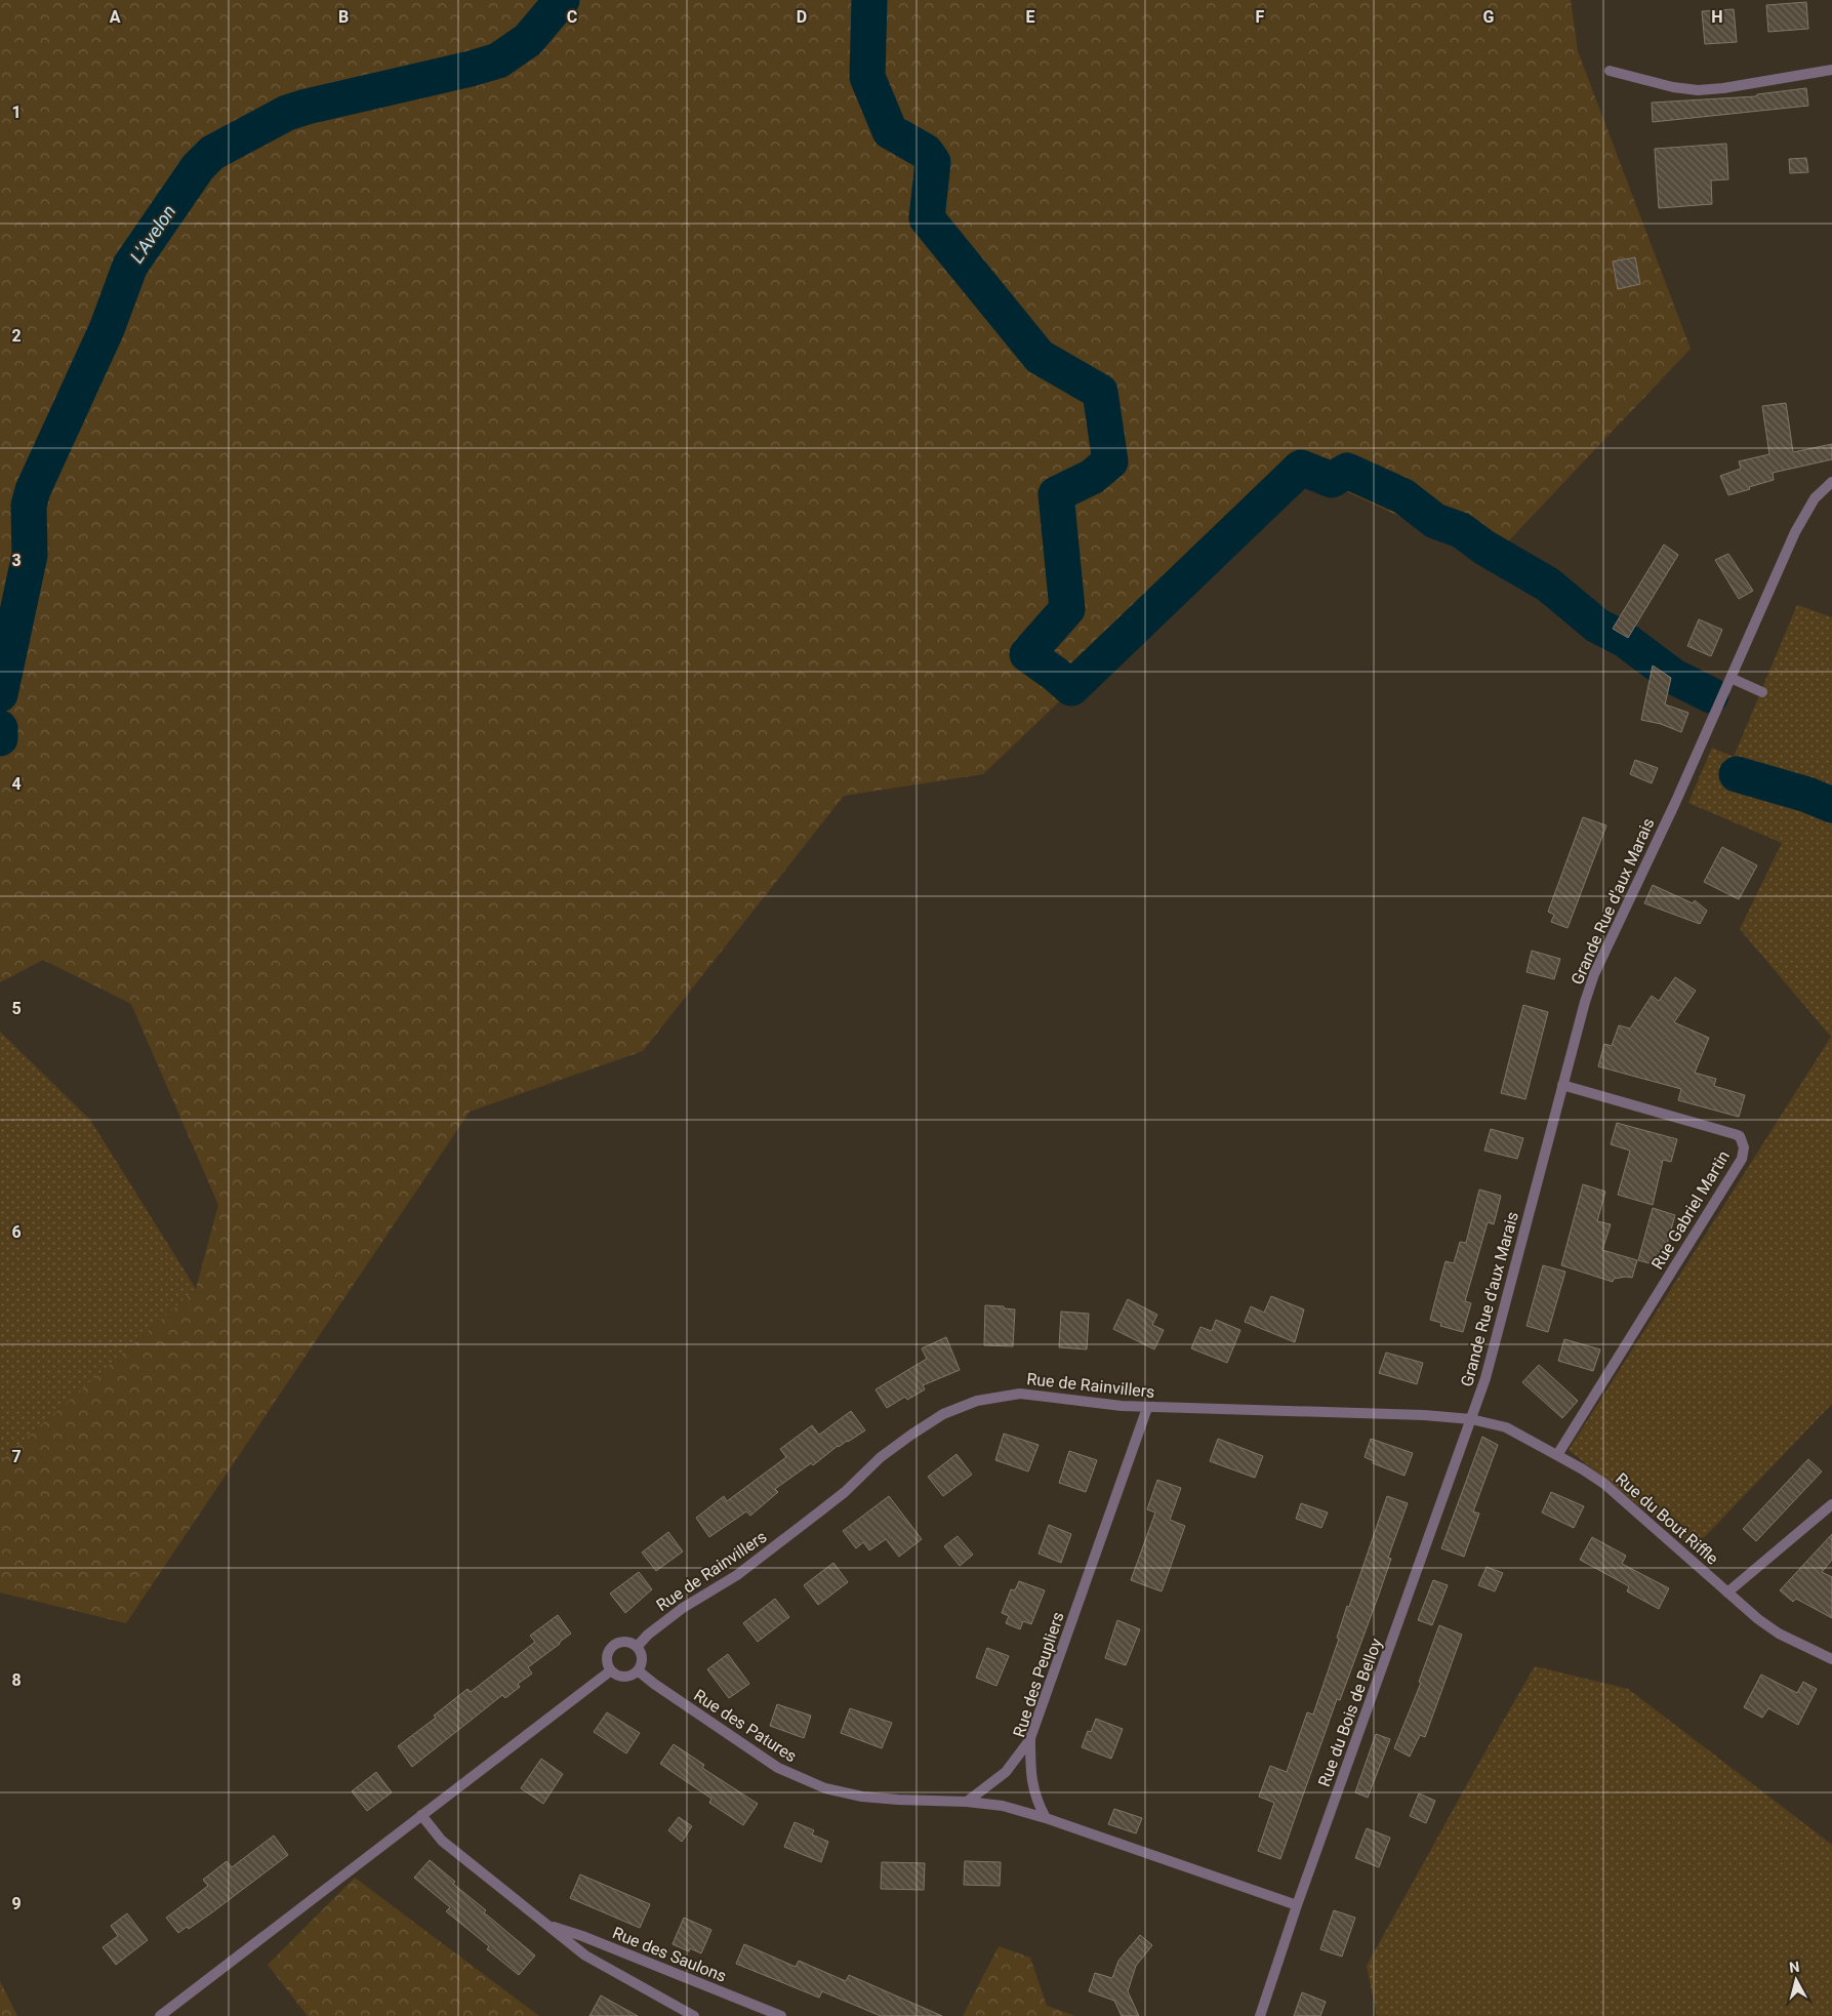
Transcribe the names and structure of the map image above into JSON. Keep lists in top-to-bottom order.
{
  "streets": {
    "street": [
      "Grande Rue d'aux Marais",
      "Rue Gabriel Martin",
      "Rue de Rainvillers",
      "Rue du Bout Riffle",
      "Rue des Peupliers",
      "Rue du Bois de Belloy",
      "Rue des Patures",
      "Rue des Saulons"
    ]
  },
  "crossings": [
    ["Grande Rue d'aux Marais", "Rue Gabriel Martin"],
    ["Grande Rue d'aux Marais", "Rue de Rainvillers"],
    ["Grande Rue d'aux Marais", "Rue du Bout Riffle"],
    ["Grande Rue d'aux Marais", "Rue du Bois de Belloy"],
    ["Rue Gabriel Martin", "Rue du Bout Riffle"],
    ["Rue de Rainvillers", "Rue du Bout Riffle"],
    ["Rue de Rainvillers", "Rue des Peupliers"],
    ["Rue de Rainvillers", "Rue du Bois de Belloy"],
    ["Rue de Rainvillers", "Rue des Patures"],
    ["Rue du Bout Riffle", "Rue du Bois de Belloy"],
    ["Rue des Peupliers", "Rue des Patures"]
  ],
  "water": ["L'Avelon"],
  "north": "top",
  "grid": {
    "columns": [
      "A",
      "B",
      "C",
      "D",
      "E",
      "F",
      "G",
      "H"
    ],
    "rows": [
      "1",
      "2",
      "3",
      "4",
      "5",
      "6",
      "7",
      "8",
      "9"
    ]
  }
}
